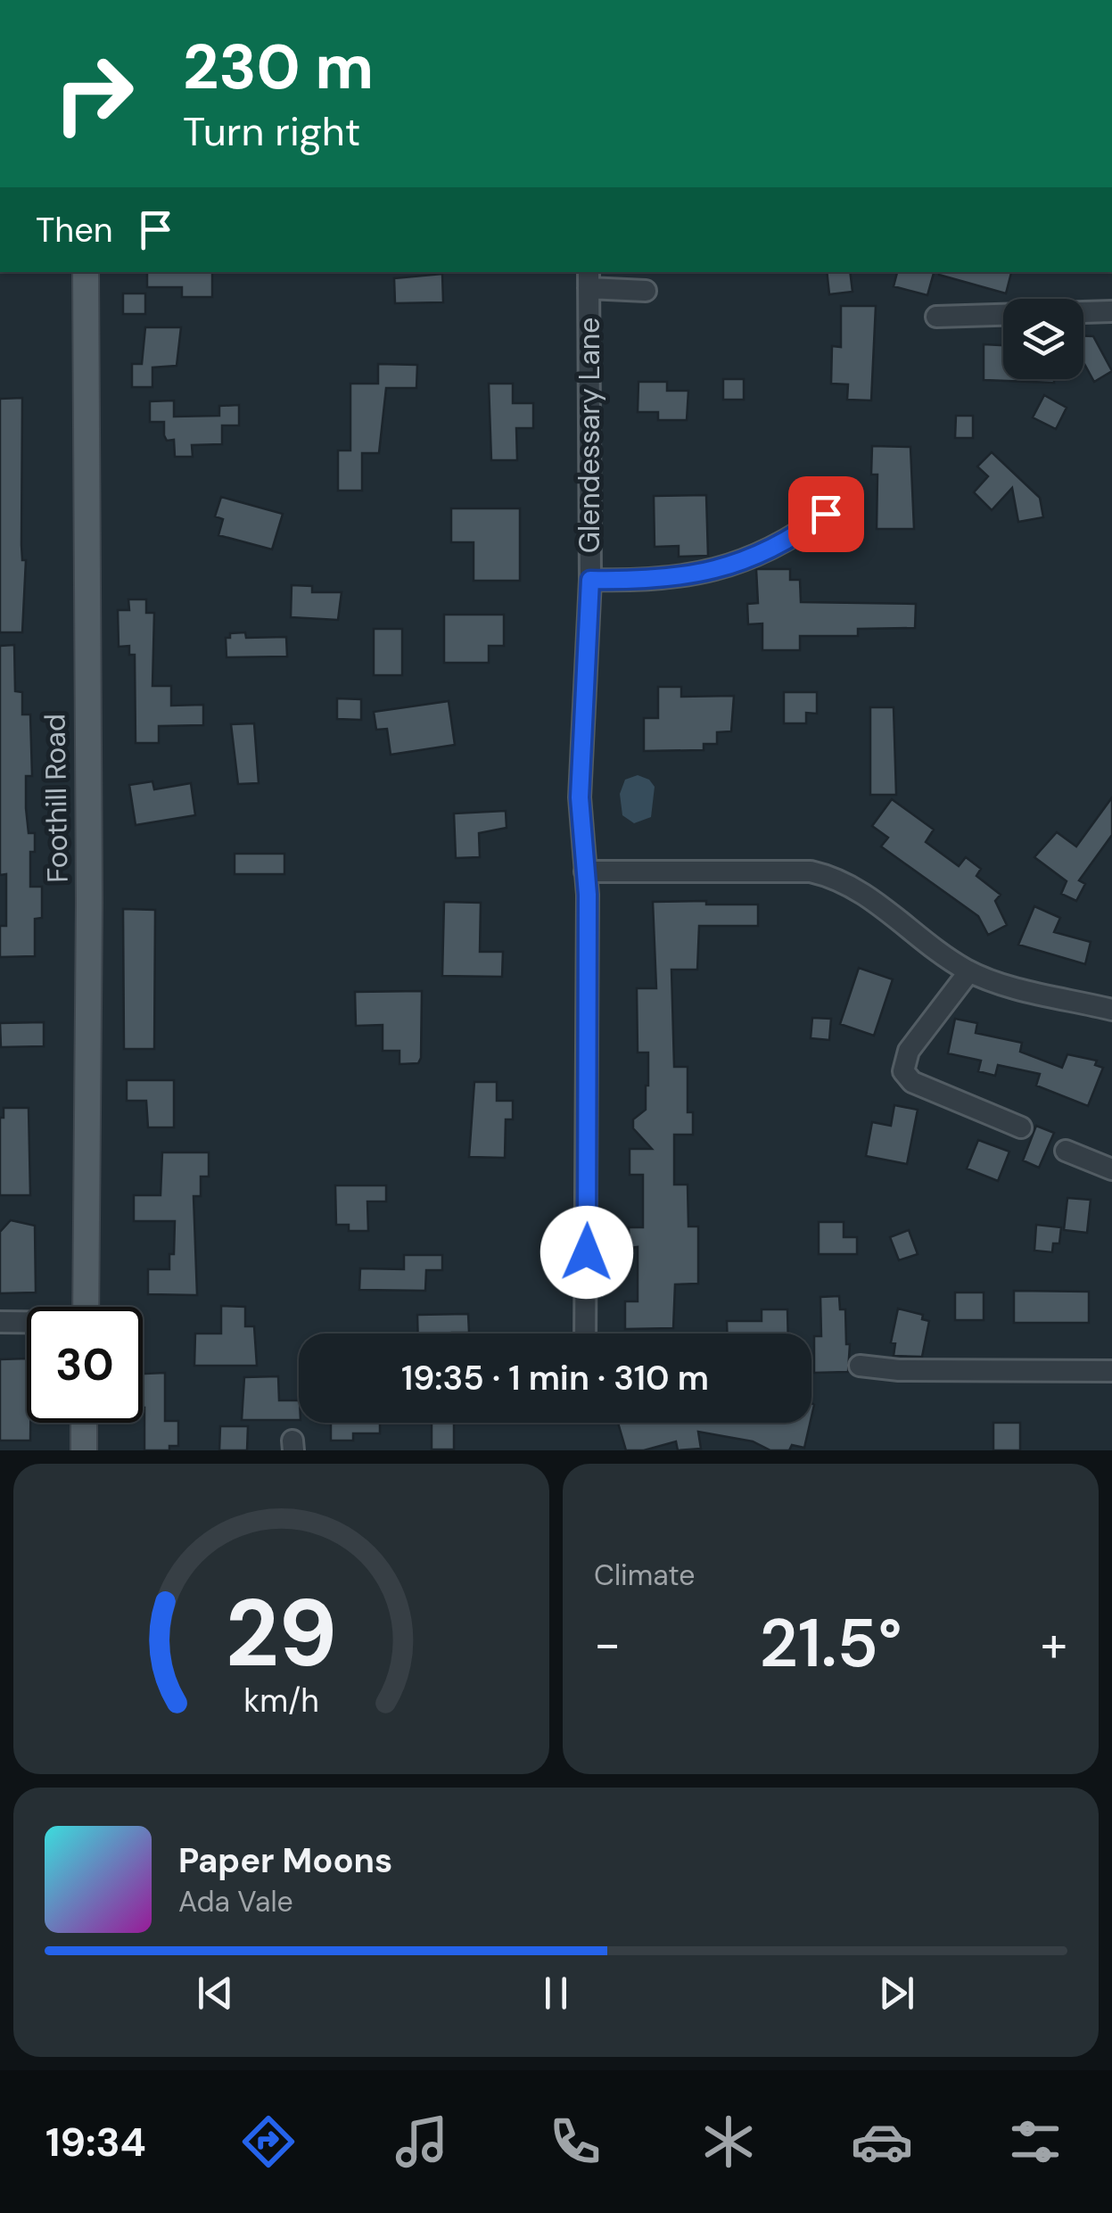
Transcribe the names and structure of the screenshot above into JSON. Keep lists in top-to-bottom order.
{
  "streets": {
    "main road": ["Foothill Road"],
    "street": ["Glendessary Lane"]
  },
  "page": {
    "turn": ["230 m", "Turn right"],
    "then": "Then",
    "limit": "30",
    "trip": "19:35 · 1 min · 310 m",
    "tile": "Climate",
    "heat": ["−", "21.5°", "+"],
    "song": ["Paper Moons", "Ada Vale"],
    "tabs": "19:34",
    "gauge": ["29", "km/h"]
  }
}
